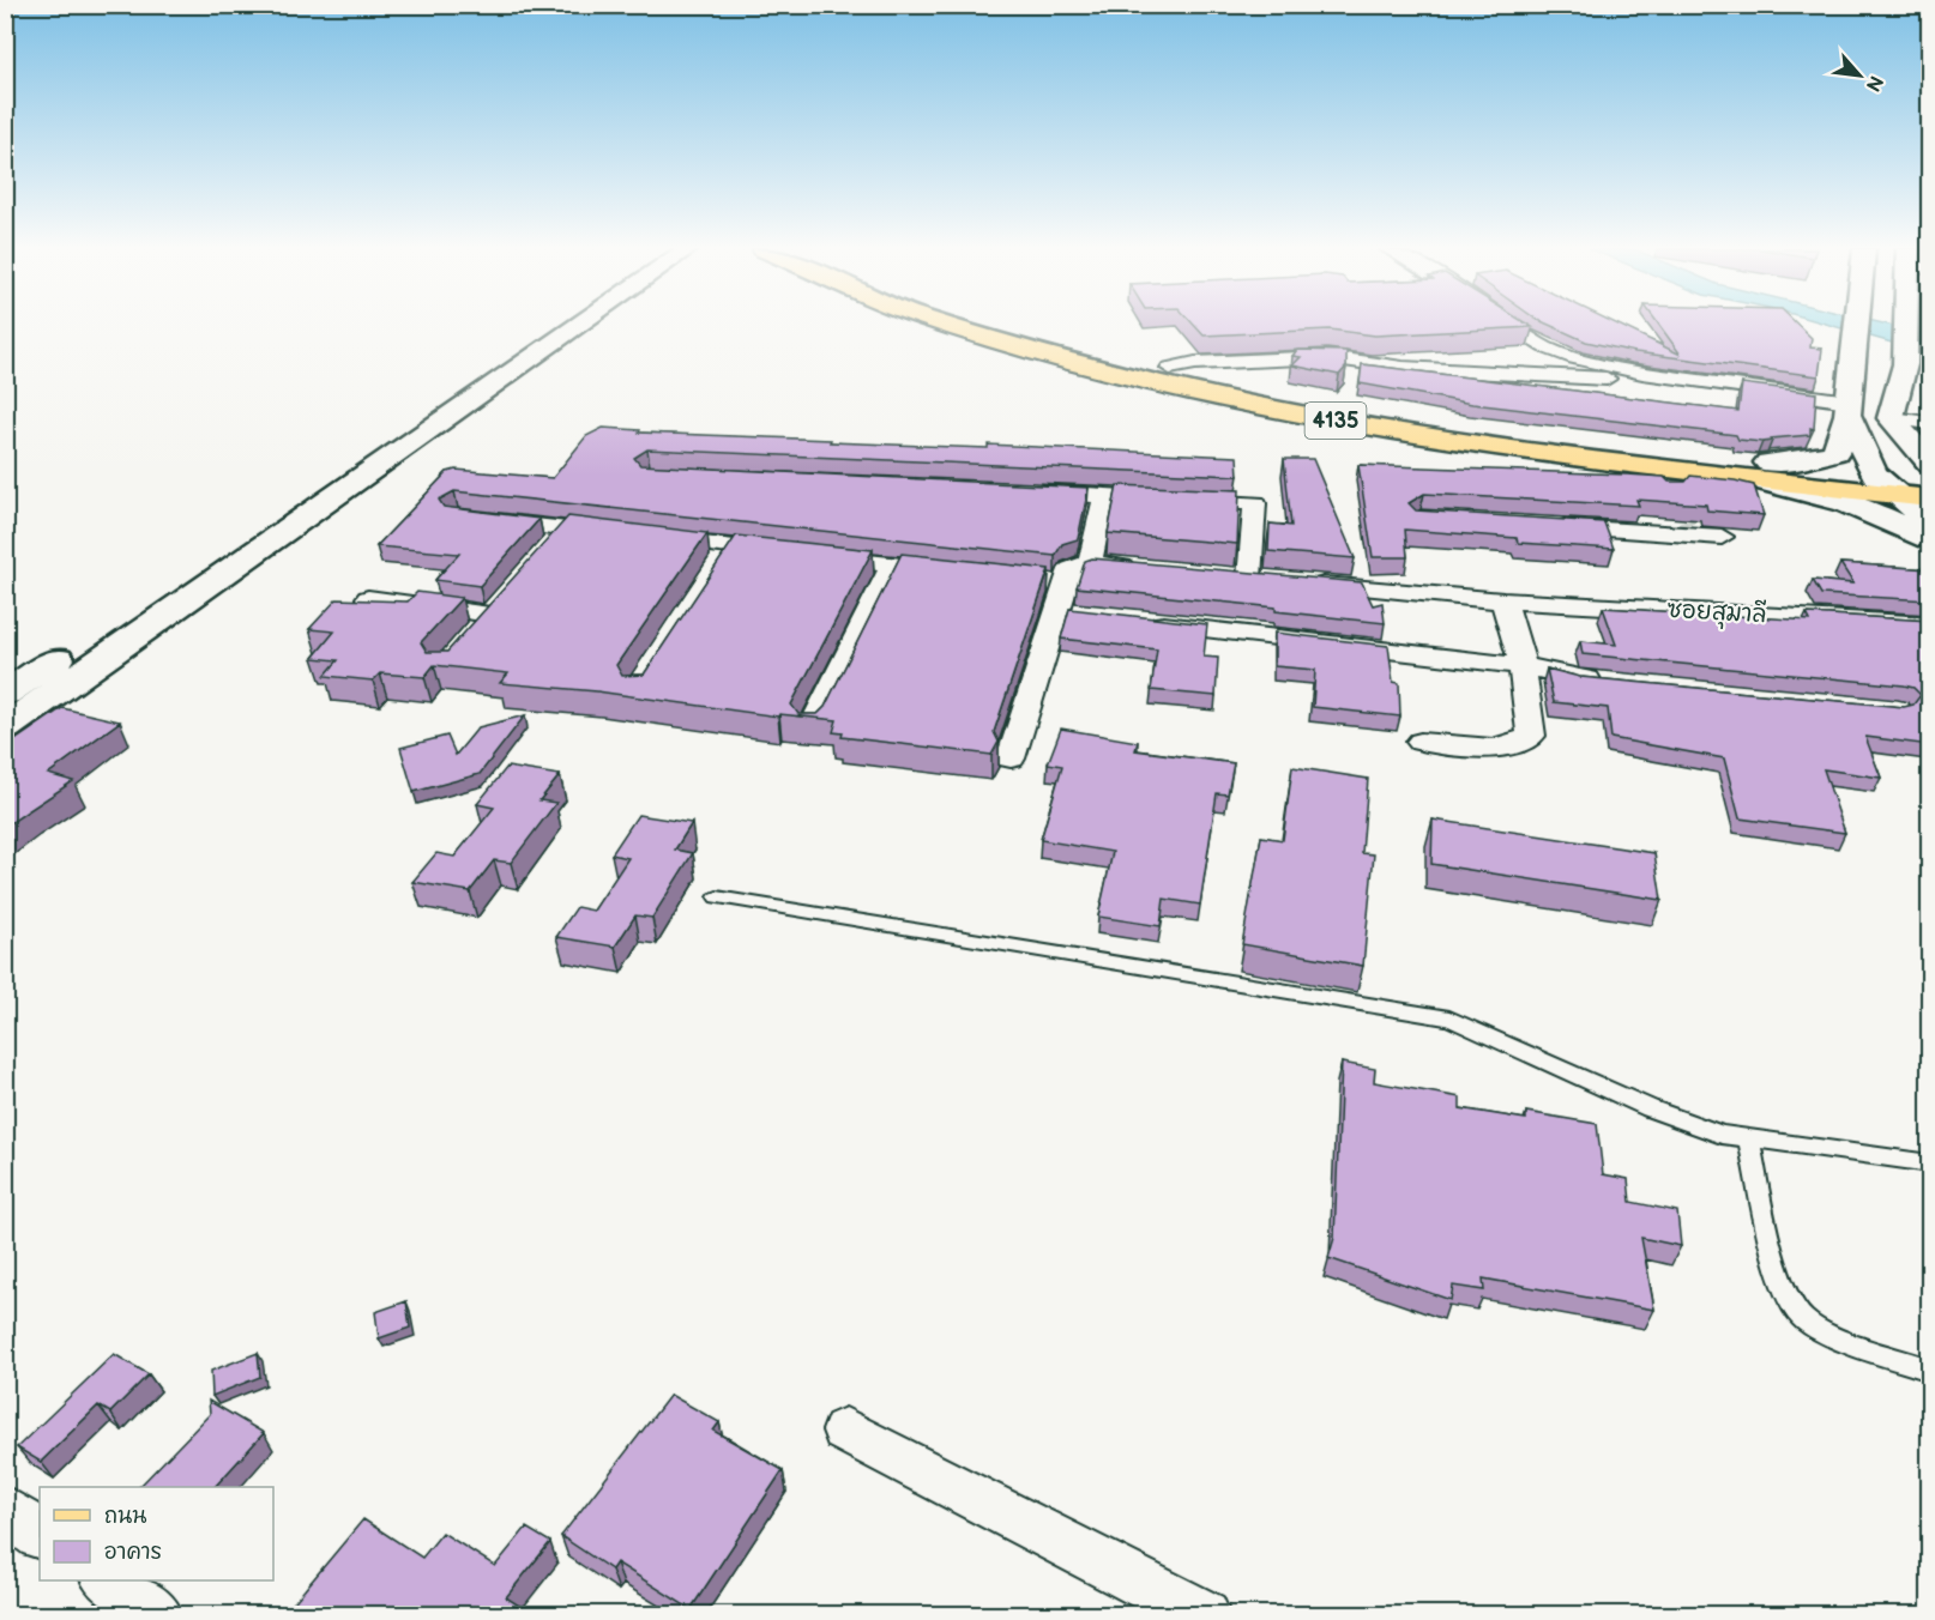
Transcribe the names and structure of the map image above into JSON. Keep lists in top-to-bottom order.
{
  "streets": {
    "main road": ["4135"],
    "street": ["ซอยสุมาลี"]
  },
  "legend": ["ถนน", "อาคาร"],
  "north": "bottom right"
}
